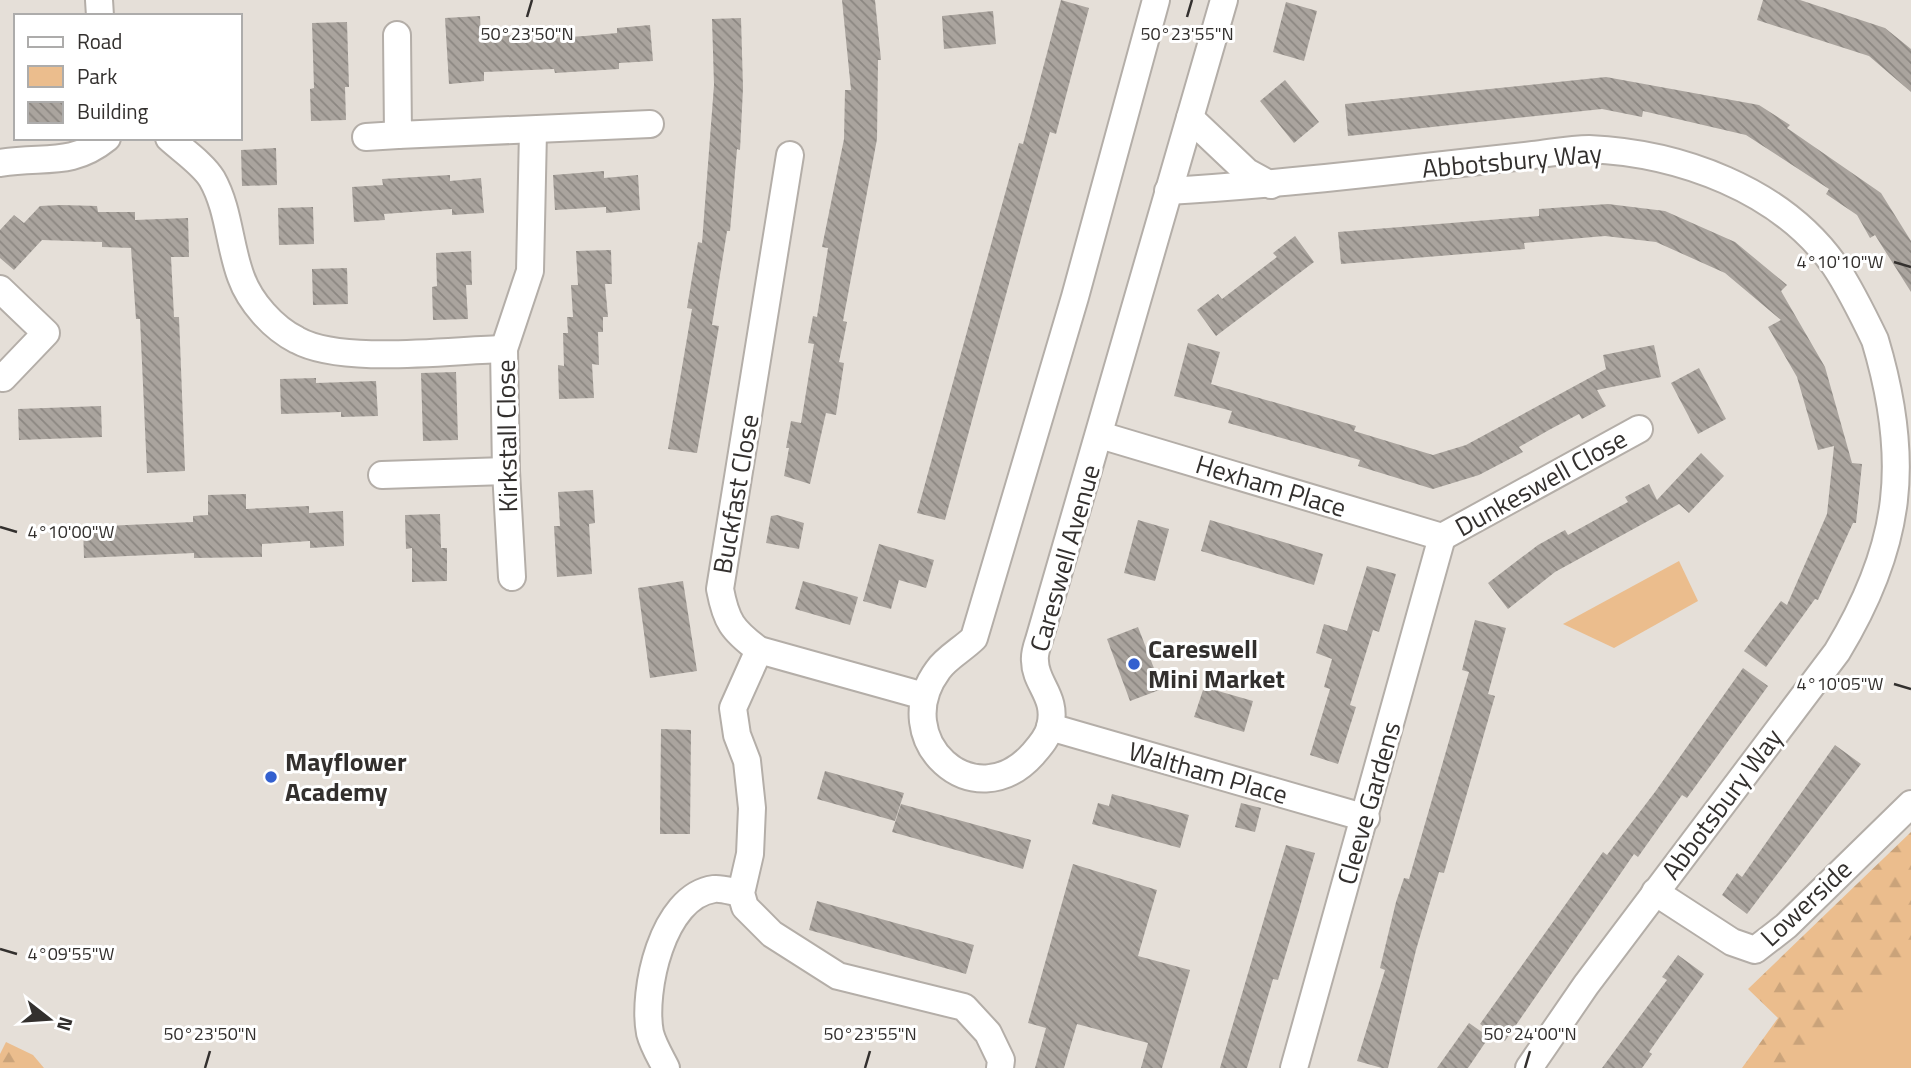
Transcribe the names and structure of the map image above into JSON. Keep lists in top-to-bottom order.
{
  "streets": {
    "street": [
      "Abbotsbury Way",
      "Kirkstall Close",
      "Dunkeswell Close",
      "Hexham Place",
      "Buckfast Close",
      "Careswell Avenue",
      "Waltham Place",
      "Cleeve Gardens",
      "Lowerside"
    ]
  },
  "crossings": [
    ["Abbotsbury Way", "Careswell Avenue"],
    ["Abbotsbury Way", "Lowerside"],
    ["Dunkeswell Close", "Hexham Place"],
    ["Dunkeswell Close", "Cleeve Gardens"],
    ["Hexham Place", "Careswell Avenue"],
    ["Hexham Place", "Cleeve Gardens"],
    ["Careswell Avenue", "Waltham Place"],
    ["Waltham Place", "Cleeve Gardens"]
  ],
  "places": ["Careswell Mini Market", "Mayflower Academy"],
  "legend": ["Road", "Park", "Building"],
  "north": "right",
  "coordinates": [
    "50°23'50\"N",
    "50°23'55\"N",
    "4°10'10\"W",
    "4°10'00\"W",
    "4°10'05\"W",
    "4°09'55\"W",
    "50°24'00\"N"
  ]
}
